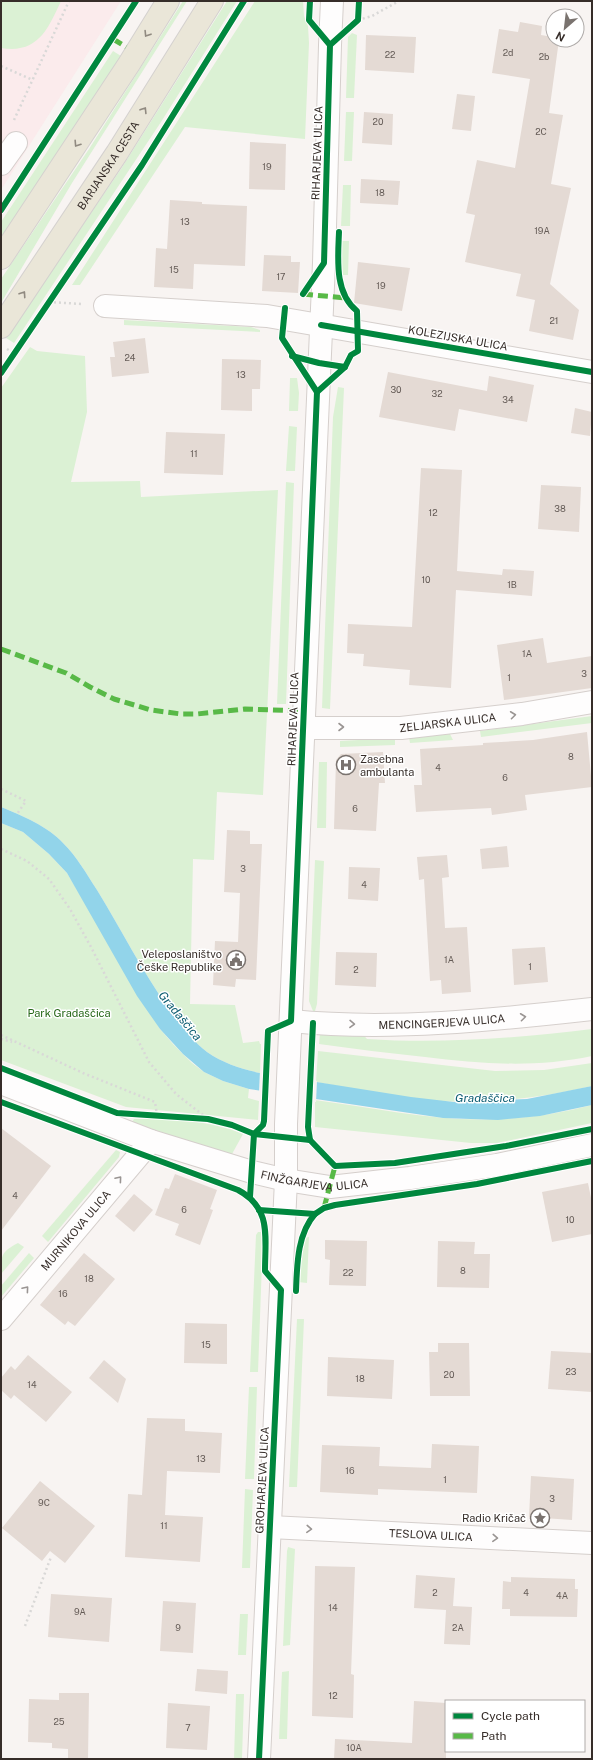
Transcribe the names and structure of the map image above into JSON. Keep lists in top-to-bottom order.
{
  "streets": {
    "main road": ["BARJANSKA CESTA"],
    "street": [
      "RIHARJEVA ULICA",
      "KOLEZIJSKA ULICA",
      "ZELJARSKA ULICA",
      "MENCINGERJEVA ULICA",
      "FINŽGARJEVA ULICA",
      "MURNIKOVA ULICA",
      "GROHARJEVA ULICA",
      "TESLOVA ULICA"
    ]
  },
  "crossings": [
    ["RIHARJEVA ULICA", "KOLEZIJSKA ULICA"],
    ["RIHARJEVA ULICA", "ZELJARSKA ULICA"],
    ["RIHARJEVA ULICA", "MENCINGERJEVA ULICA"],
    ["RIHARJEVA ULICA", "FINŽGARJEVA ULICA"],
    ["RIHARJEVA ULICA", "GROHARJEVA ULICA"],
    ["FINŽGARJEVA ULICA", "MURNIKOVA ULICA"],
    ["FINŽGARJEVA ULICA", "GROHARJEVA ULICA"],
    ["GROHARJEVA ULICA", "TESLOVA ULICA"]
  ],
  "one_way": [
    "ZELJARSKA ULICA",
    "MENCINGERJEVA ULICA",
    "MURNIKOVA ULICA",
    "TESLOVA ULICA"
  ],
  "water": ["Gradaščica"],
  "parks": ["Park Gradaščica"],
  "places": {
    "hospital": ["Zasebna ambulanta"],
    "public building": ["Veleposlaništvo Češke Republike"],
    "place": ["Radio Kričač"]
  },
  "house_numbers": [
    "2d",
    "22",
    "2b",
    "20",
    "2C",
    "19",
    "18",
    "13",
    "19A",
    "15",
    "17",
    "19",
    "21",
    "24",
    "13",
    "30",
    "32",
    "34",
    "11",
    "38",
    "12",
    "10",
    "1B",
    "1A",
    "3",
    "1",
    "8",
    "4",
    "6",
    "6",
    "3",
    "4",
    "1A",
    "1",
    "2",
    "4",
    "6",
    "10",
    "8",
    "22",
    "18",
    "16",
    "15",
    "23",
    "20",
    "18",
    "14",
    "13",
    "16",
    "1",
    "3",
    "9C",
    "11",
    "2",
    "4",
    "4A",
    "14",
    "9A",
    "9",
    "2A",
    "12",
    "25",
    "7",
    "10A"
  ],
  "legend": ["Cycle path", "Path"],
  "north": "bottom left"
}
